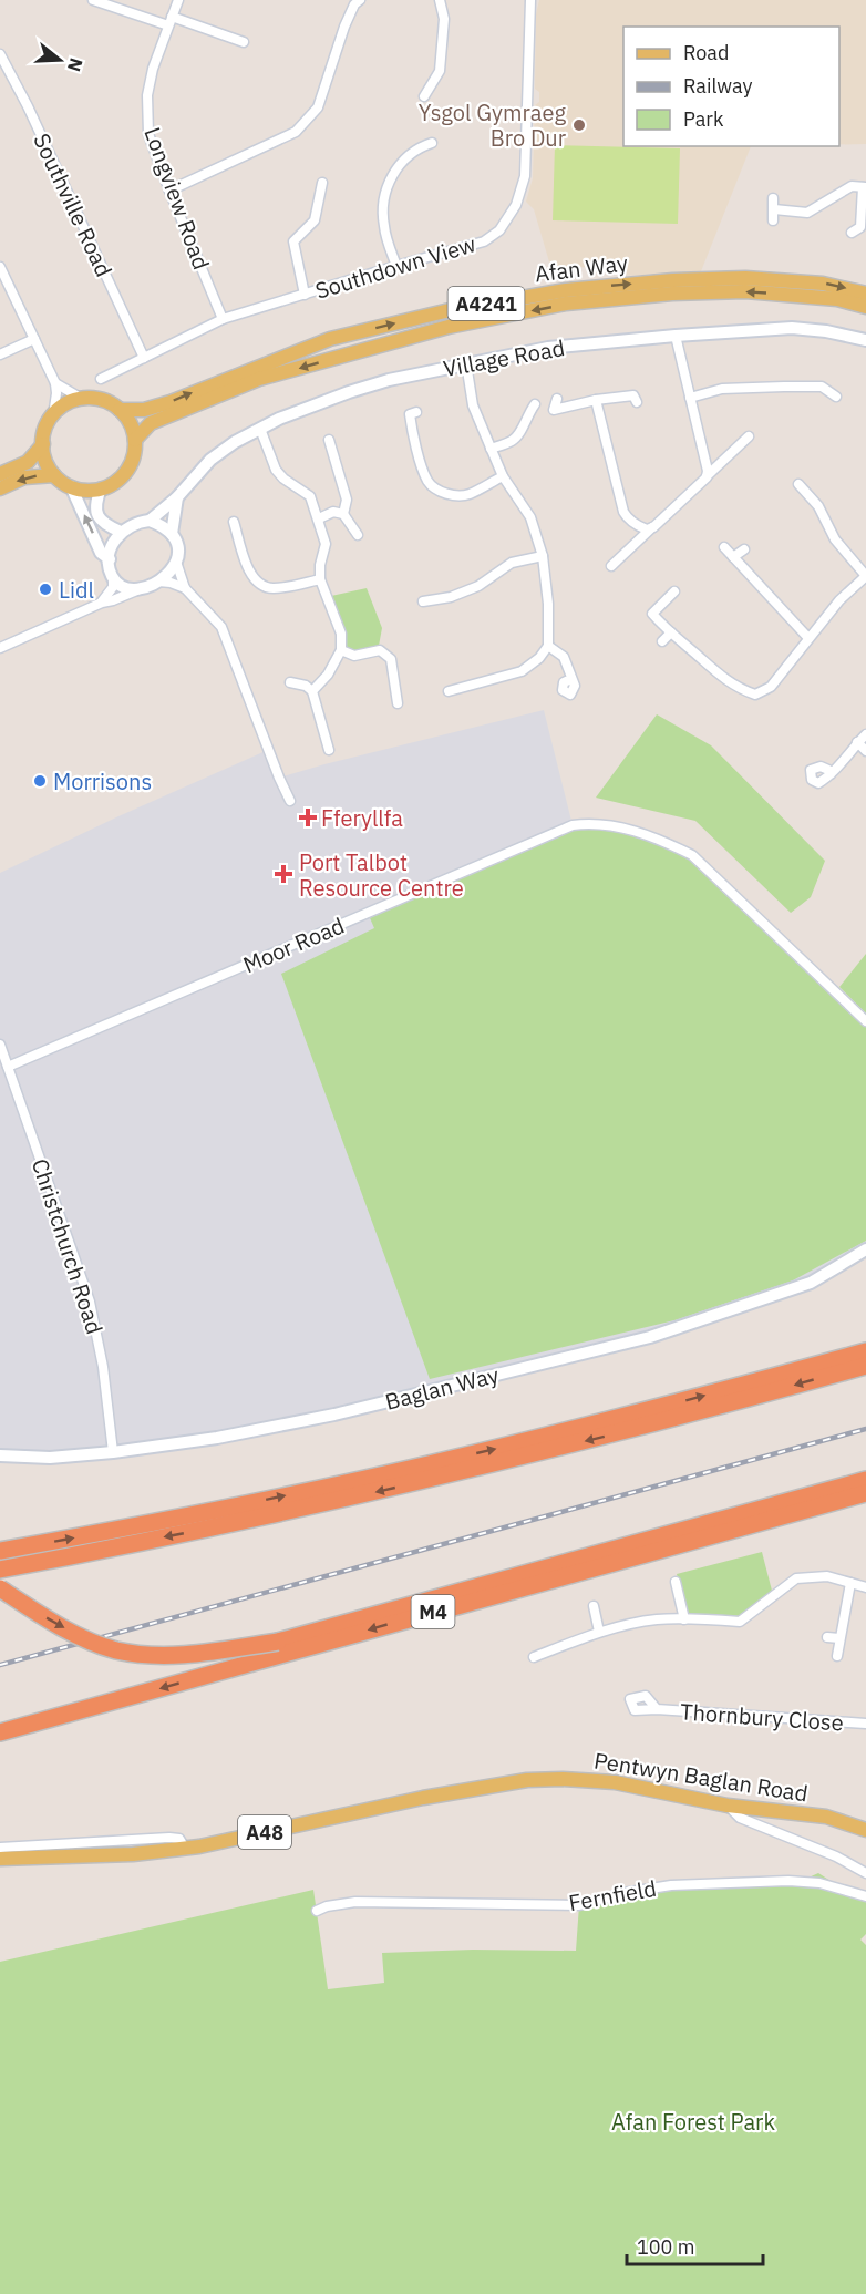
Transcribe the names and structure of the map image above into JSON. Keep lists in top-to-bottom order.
{
  "streets": {
    "highway": ["M4"],
    "main road": [
      "Afan Way",
      "A4241",
      "Pentwyn Baglan Road",
      "A48"
    ],
    "street": [
      "Longview Road",
      "Southville Road",
      "Southdown View",
      "Village Road",
      "Moor Road",
      "Christchurch Road",
      "Baglan Way",
      "Thornbury Close",
      "Fernfield"
    ]
  },
  "crossings": [
    ["Longview Road", "Southdown View"],
    ["Southville Road", "Southdown View"],
    ["Afan Way", "A4241"],
    ["Moor Road", "Christchurch Road"],
    ["Christchurch Road", "Baglan Way"],
    ["Pentwyn Baglan Road", "A48"]
  ],
  "parks": ["Afan Forest Park"],
  "places": {
    "other": ["Ysgol Gymraeg Bro Dur", "Lidl", "Morrisons"],
    "health": ["Fferyllfa", "Port Talbot Resource Centre"]
  },
  "legend": ["Road", "Railway", "Park"],
  "scale_bar": "100 m",
  "north": "right"
}
